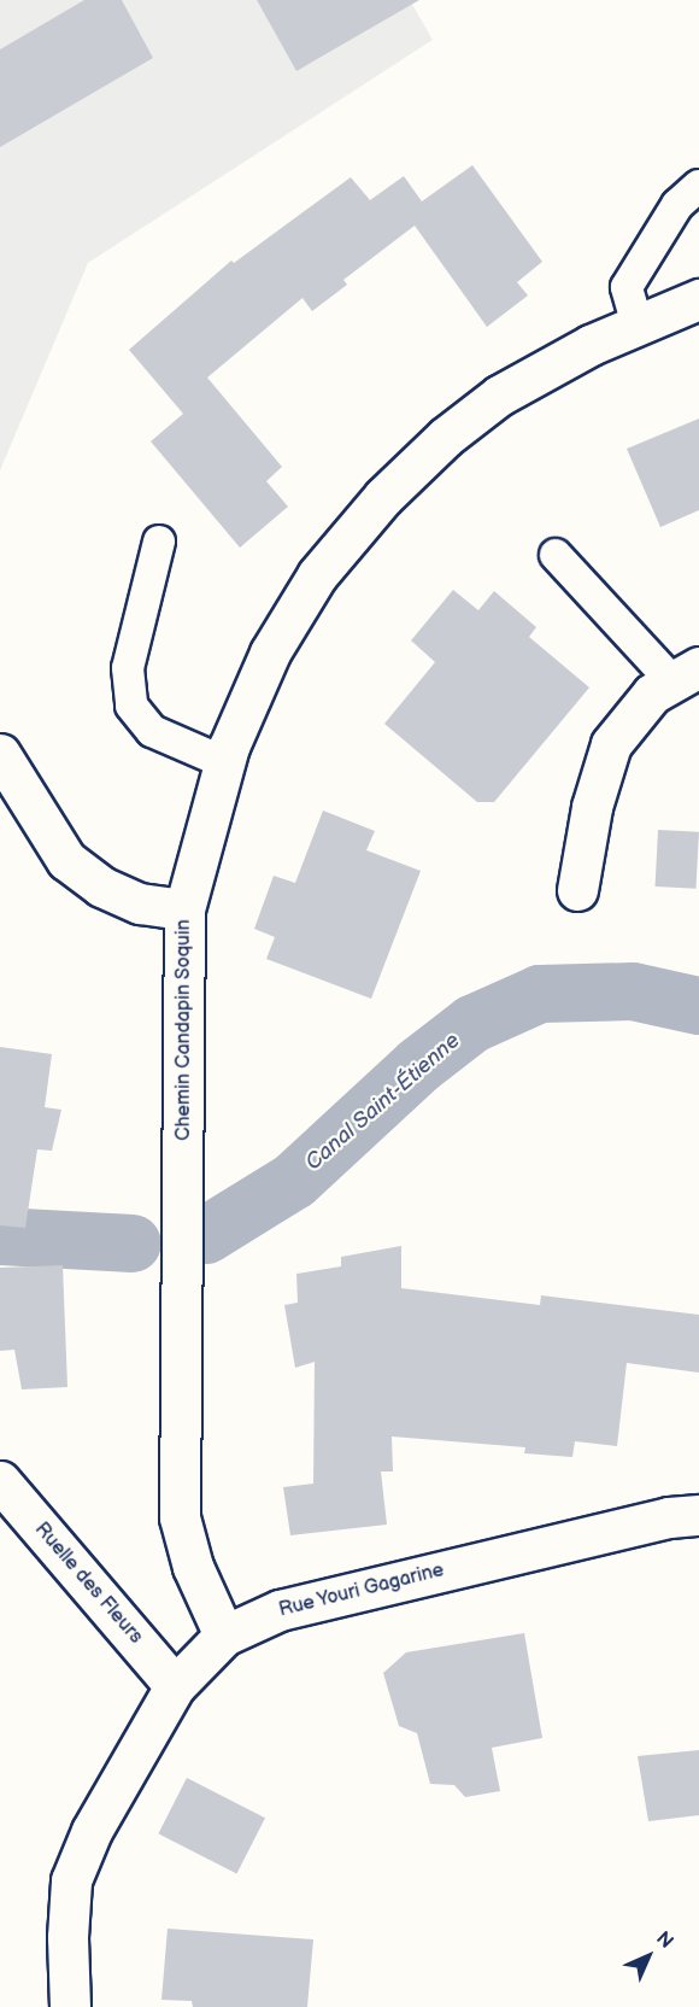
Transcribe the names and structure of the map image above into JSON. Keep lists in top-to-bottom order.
{
  "streets": {
    "street": ["Chemin Candapin Soquin", "Ruelle des Fleurs", "Rue Youri Gagarine"]
  },
  "crossings": [
    ["Chemin Candapin Soquin", "Rue Youri Gagarine"],
    ["Ruelle des Fleurs", "Rue Youri Gagarine"]
  ],
  "water": ["Canal Saint-Étienne"],
  "north": "top right"
}
